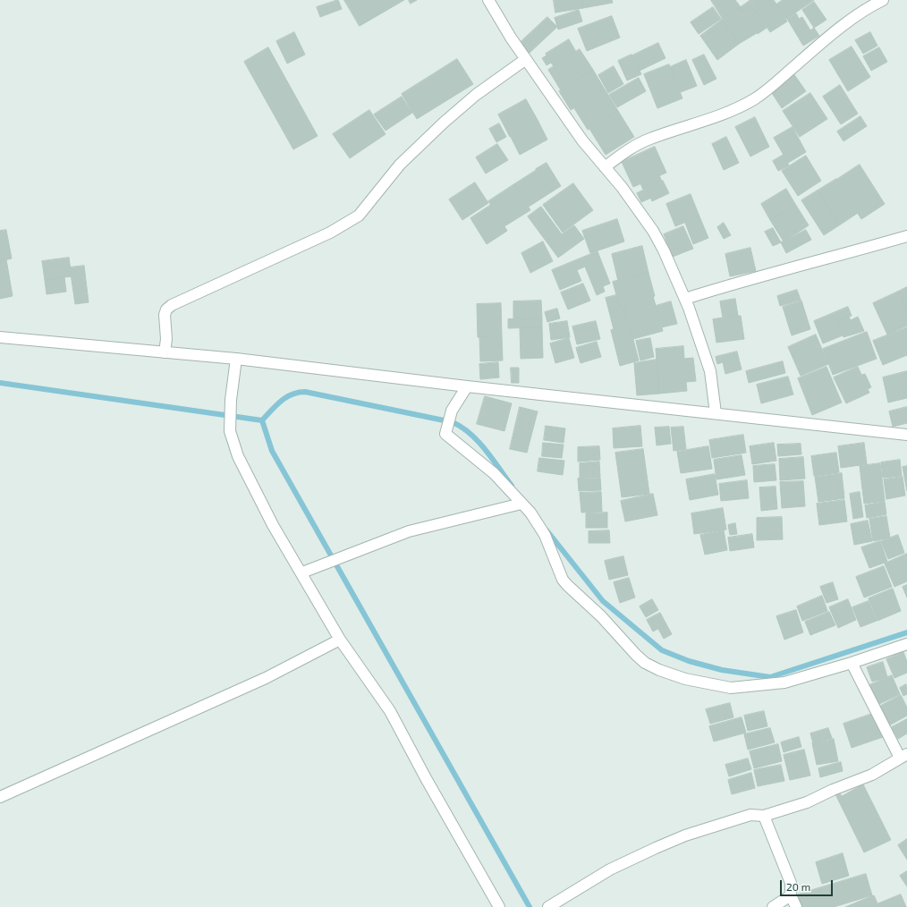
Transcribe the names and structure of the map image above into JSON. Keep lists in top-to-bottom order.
{
  "scale_bar": "20 m"
}
